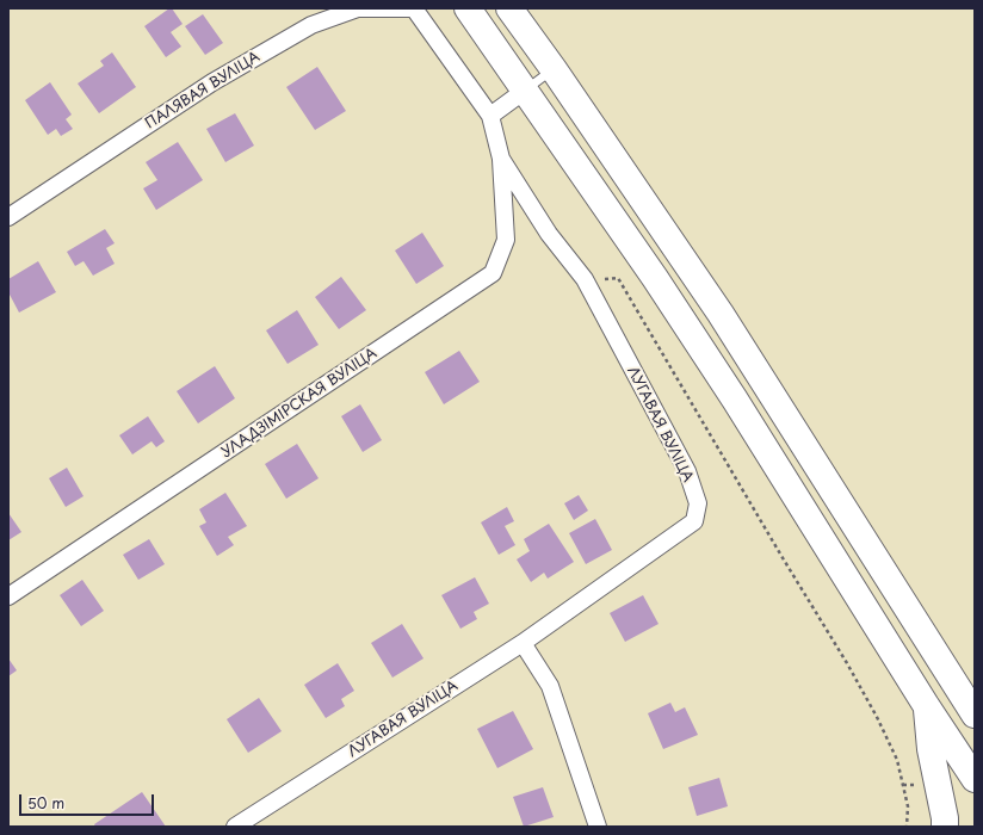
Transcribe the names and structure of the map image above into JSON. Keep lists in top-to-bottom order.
{
  "streets": {
    "street": ["ПАЛЯВАЯ ВУЛІЦА", "УЛАДЗІМІРСКАЯ ВУЛІЦА", "ЛУГАВАЯ ВУЛІЦА"]
  },
  "crossings": [
    ["ПАЛЯВАЯ ВУЛІЦА", "ЛУГАВАЯ ВУЛІЦА"],
    ["УЛАДЗІМІРСКАЯ ВУЛІЦА", "ЛУГАВАЯ ВУЛІЦА"]
  ],
  "scale_bar": "50 m"
}
